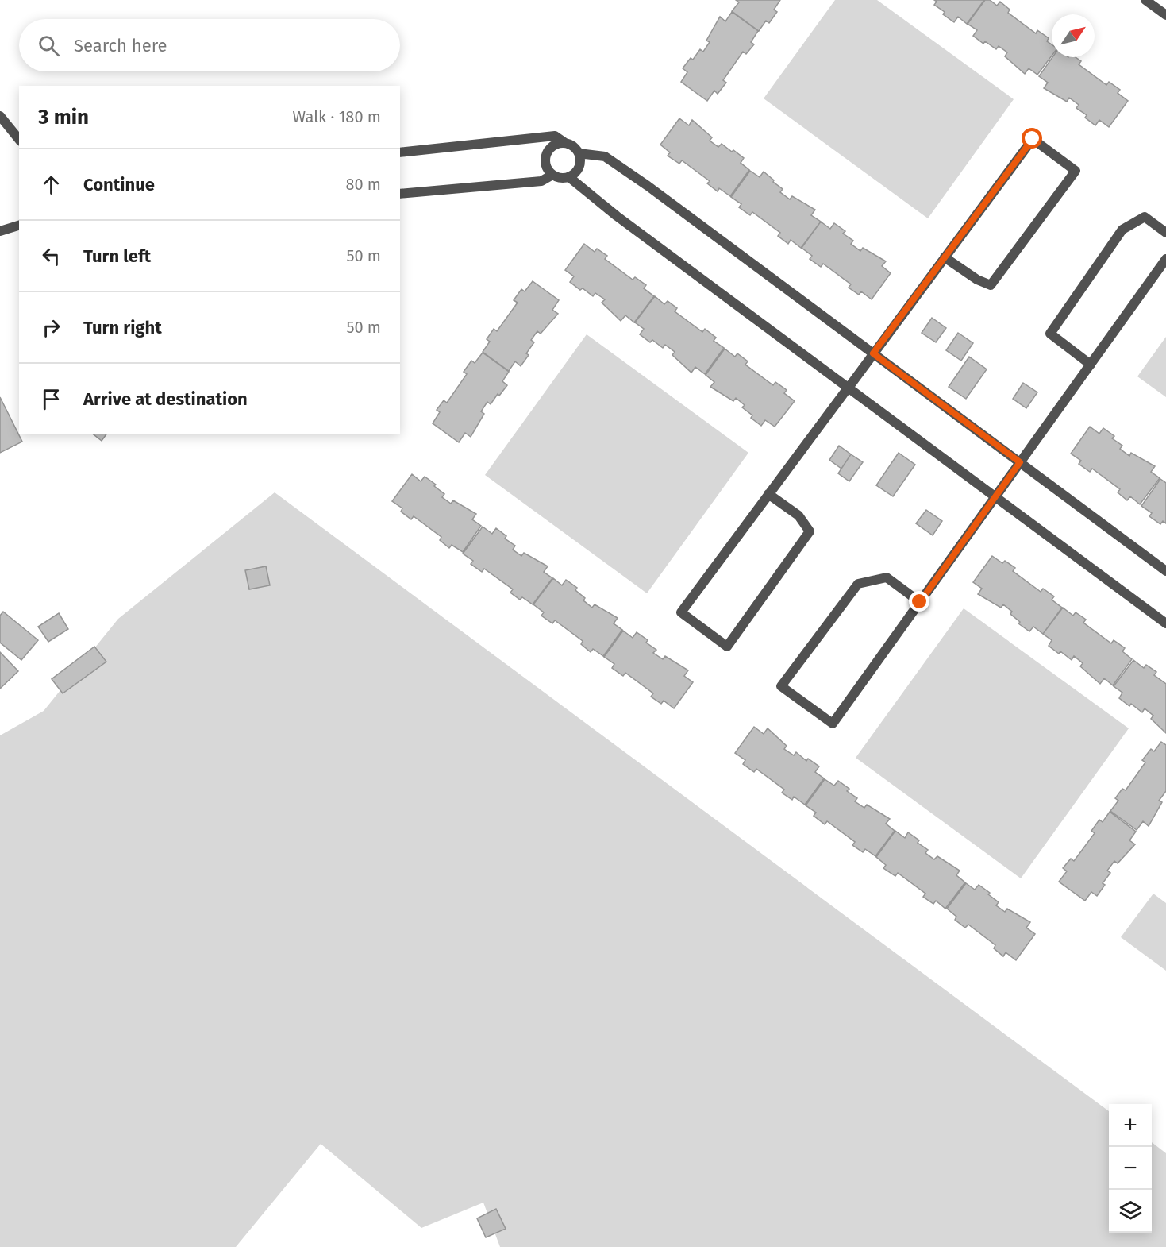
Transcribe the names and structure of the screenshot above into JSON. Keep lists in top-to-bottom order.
{
  "north": "top right",
  "page": {
    "search": "Search here",
    "heading": ["3 min", "Walk · 180 m"],
    "list": [
      ["Continue", "80 m"],
      ["Turn left", "50 m"],
      ["Turn right", "50 m"],
      "Arrive at destination"
    ],
    "map_buttons": ["+", "−"]
  }
}
